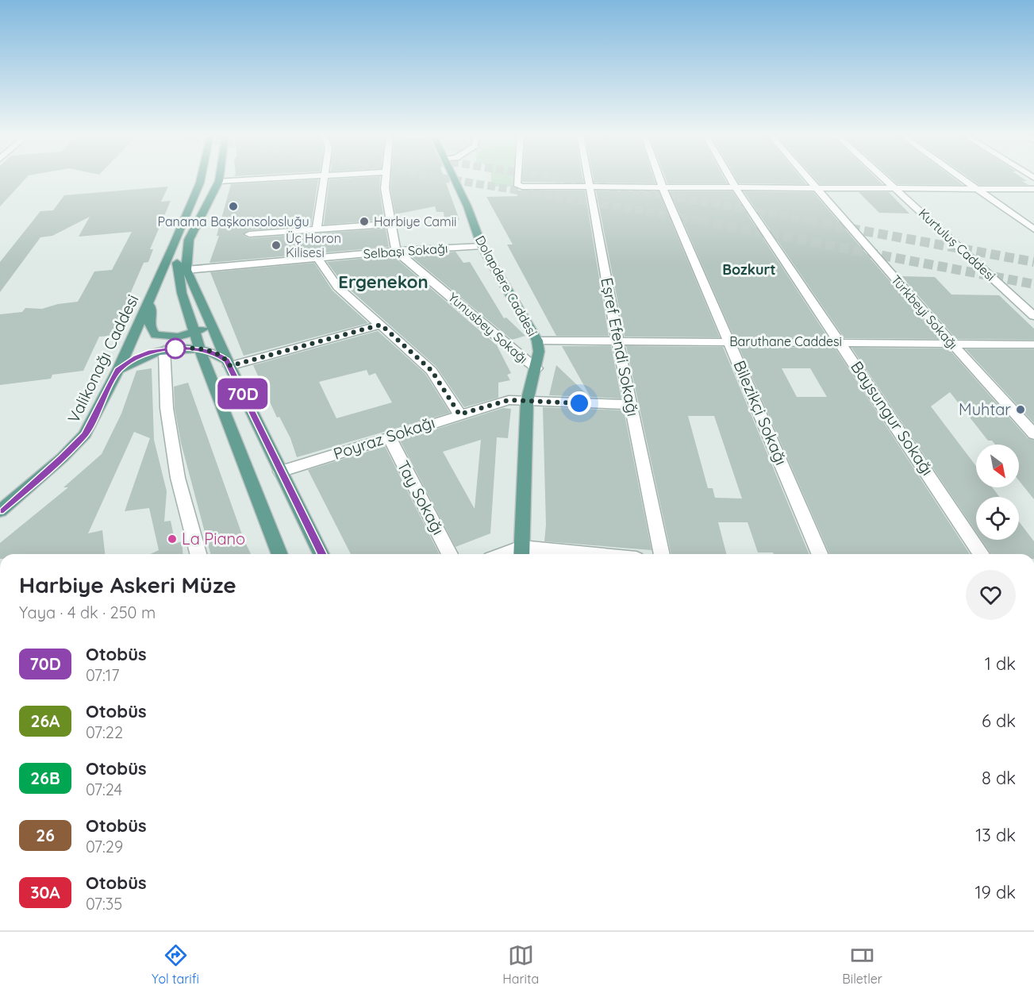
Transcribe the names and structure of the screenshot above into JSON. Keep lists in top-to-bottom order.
{
  "streets": {
    "main road": ["Dolapdere Caddesi", "Valikonağı Caddesi"],
    "street": [
      "Kurtuluş Caddesi",
      "Selbaşı Sokağı",
      "Türkbeyi Sokağı",
      "Yunusbey Sokağı",
      "Baruthane Caddesi",
      "Eşref Efendi Sokağı",
      "Bilezikçi Sokağı",
      "Baysungur Sokağı",
      "Poyraz Sokağı",
      "Tay Sokağı"
    ]
  },
  "crossings": [
    ["Selbaşı Sokağı", "Dolapdere Caddesi"],
    ["Selbaşı Sokağı", "Yunusbey Sokağı"],
    ["Dolapdere Caddesi", "Yunusbey Sokağı"],
    ["Dolapdere Caddesi", "Baruthane Caddesi"],
    ["Dolapdere Caddesi", "Poyraz Sokağı"],
    ["Türkbeyi Sokağı", "Baruthane Caddesi"],
    ["Baruthane Caddesi", "Eşref Efendi Sokağı"],
    ["Baruthane Caddesi", "Bilezikçi Sokağı"],
    ["Baruthane Caddesi", "Baysungur Sokağı"],
    ["Eşref Efendi Sokağı", "Poyraz Sokağı"],
    ["Poyraz Sokağı", "Tay Sokağı"]
  ],
  "districts": ["Bozkurt", "Ergenekon"],
  "places": [
    "Panama Başkonsolosluğu",
    "Harbiye Camii",
    "Üç Horon Kilisesi",
    "Muhtar",
    "La Piano"
  ],
  "lines": ["bus line 70D"],
  "north": "bottom right",
  "page": {
    "on_map": "70D",
    "heading": ["Harbiye Askeri Müze", "Yaya · 4 dk · 250 m"],
    "list": [
      {
        "mark": "70D",
        "name": "Otobüs",
        "note": "07:17",
        "value": "1 dk"
      },
      {
        "mark": "26A",
        "name": "Otobüs",
        "note": "07:22",
        "value": "6 dk"
      },
      {
        "mark": "26B",
        "name": "Otobüs",
        "note": "07:24",
        "value": "8 dk"
      },
      {
        "mark": "26",
        "name": "Otobüs",
        "note": "07:29",
        "value": "13 dk"
      },
      {
        "mark": "30A",
        "name": "Otobüs",
        "note": "07:35",
        "value": "19 dk"
      }
    ],
    "tabs": ["Yol tarifi", "Harita", "Biletler"]
  }
}
